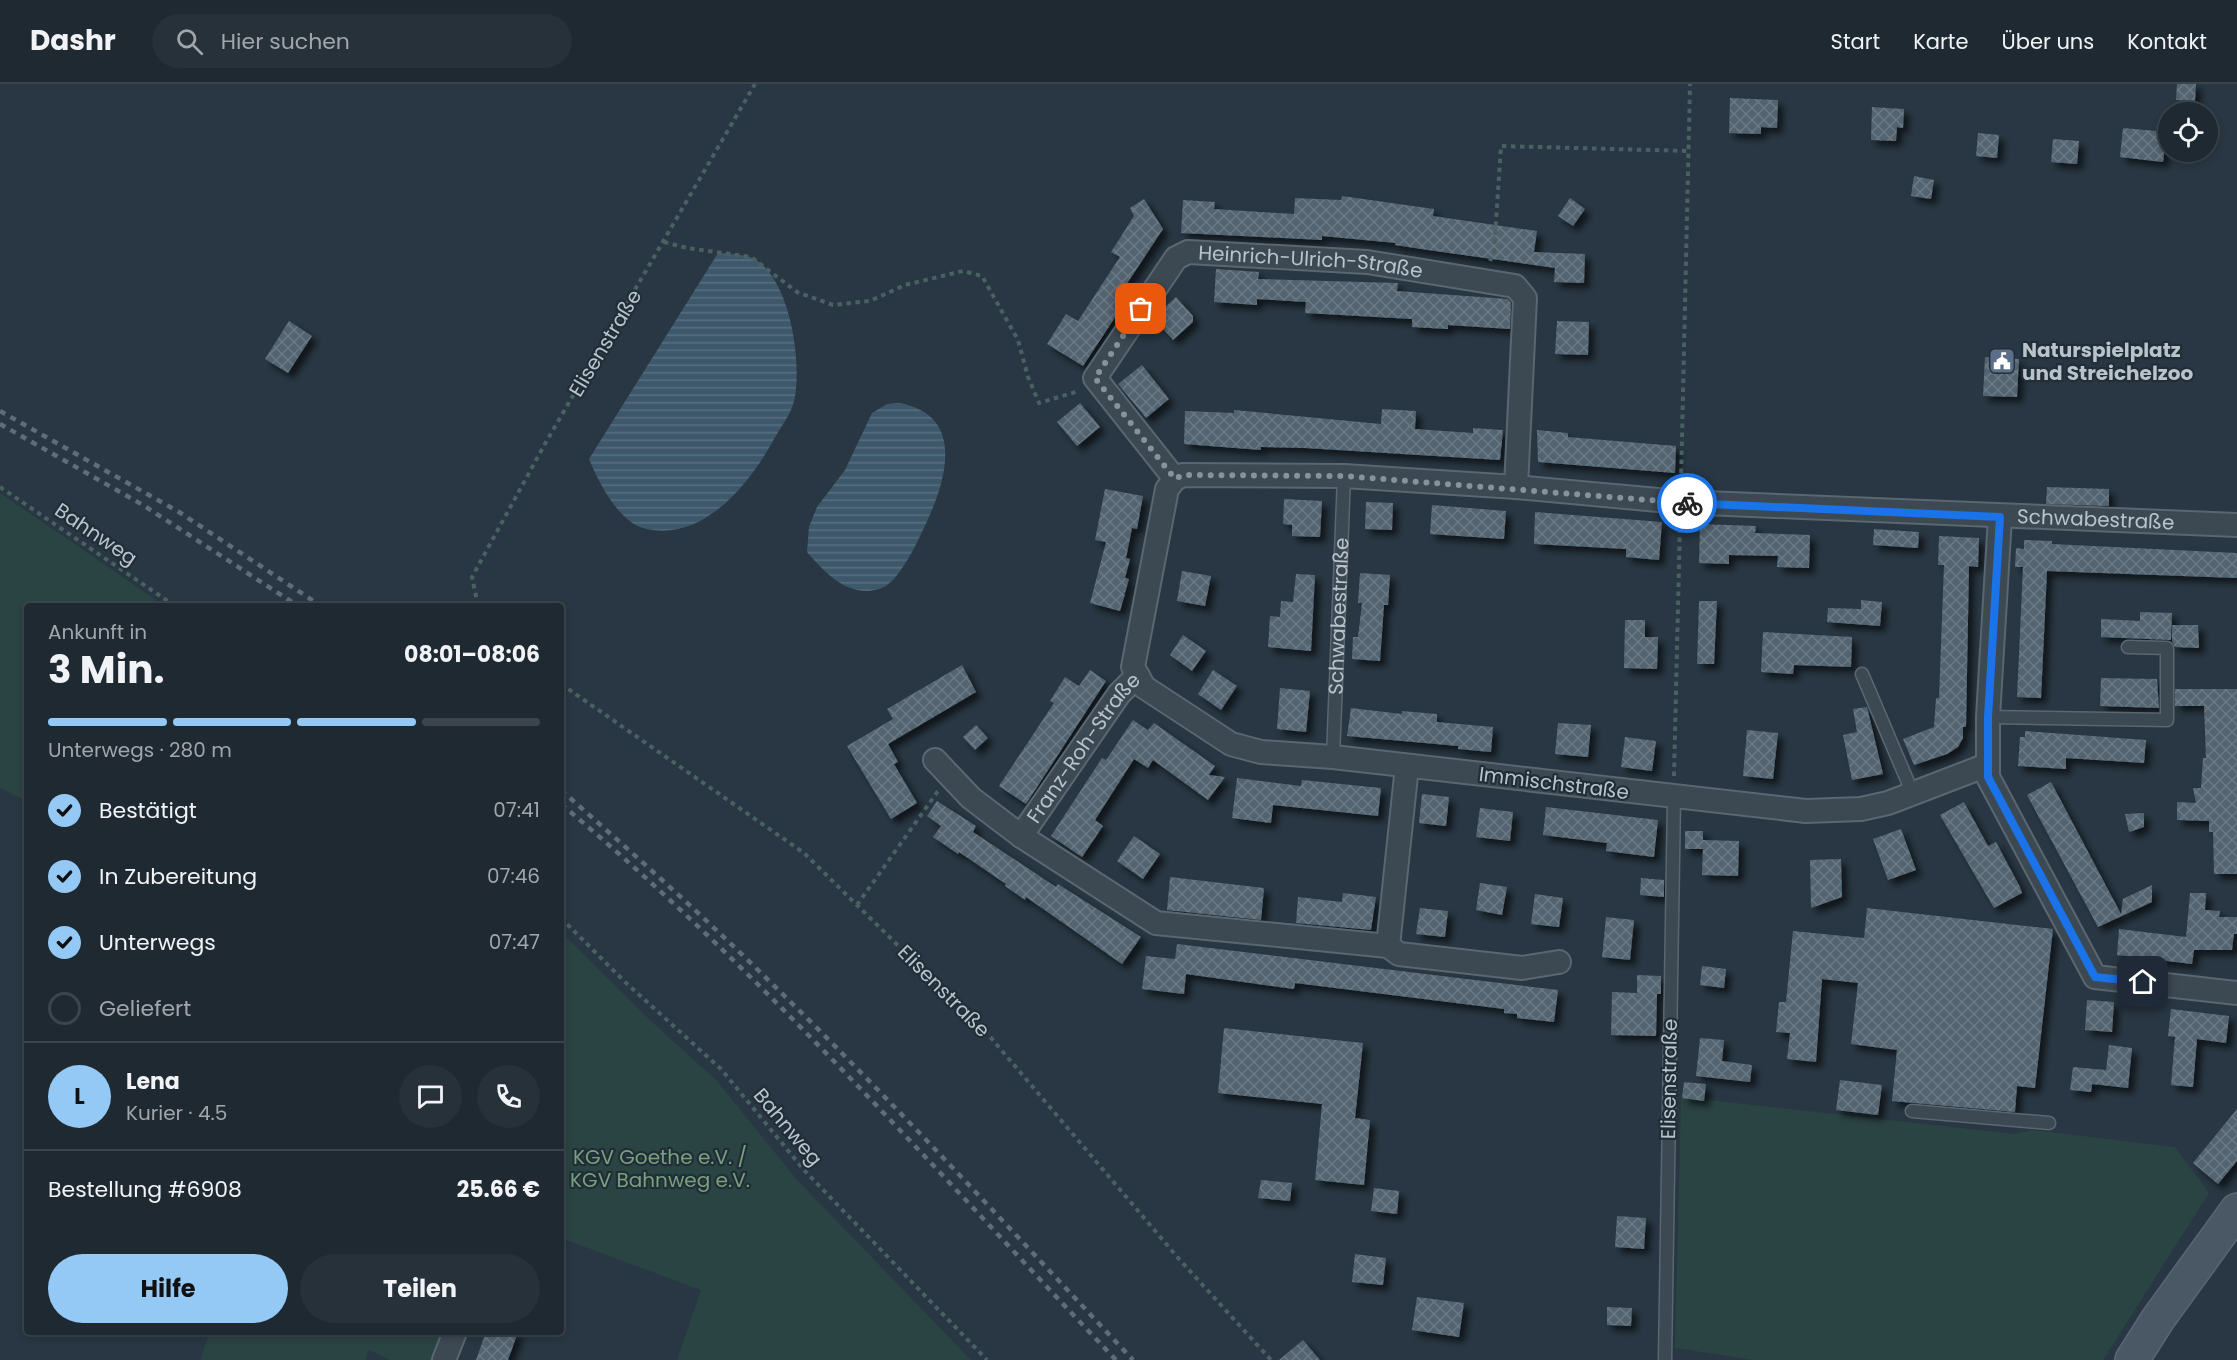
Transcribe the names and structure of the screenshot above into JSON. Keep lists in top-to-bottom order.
{
  "streets": {
    "street": [
      "Heinrich-Ulrich-Straße",
      "Schwabestraße",
      "Franz-Roh-Straße",
      "Immischstraße"
    ],
    "lane": ["Elisenstraße"],
    "path": ["Bahnweg"]
  },
  "crossings": [
    ["Heinrich-Ulrich-Straße", "Schwabestraße"],
    ["Elisenstraße", "Immischstraße"],
    ["Schwabestraße", "Franz-Roh-Straße"],
    ["Schwabestraße", "Immischstraße"],
    ["Franz-Roh-Straße", "Immischstraße"]
  ],
  "parks": ["KGV Goethe e.V. / KGV Bahnweg e.V."],
  "places": {
    "public building": ["Naturspielplatz und Streichelzoo"]
  },
  "page": {
    "header": "Dashr",
    "search": "Hier suchen",
    "nav": [
      "Start",
      "Karte",
      "Über uns",
      "Kontakt"
    ],
    "heading": ["3 Min.", "Ankunft in", "08:01–08:06"],
    "panel": [
      "Lena",
      "Kurier · 4.5",
      "Bestellung #6908",
      "25.66 €"
    ],
    "bar": "Unterwegs · 280 m",
    "list": [
      ["Bestätigt", "07:41"],
      ["In Zubereitung", "07:46"],
      ["Unterwegs", "07:47"],
      "Geliefert"
    ],
    "round": "L",
    "buttons": ["Hilfe", "Teilen"]
  }
}
